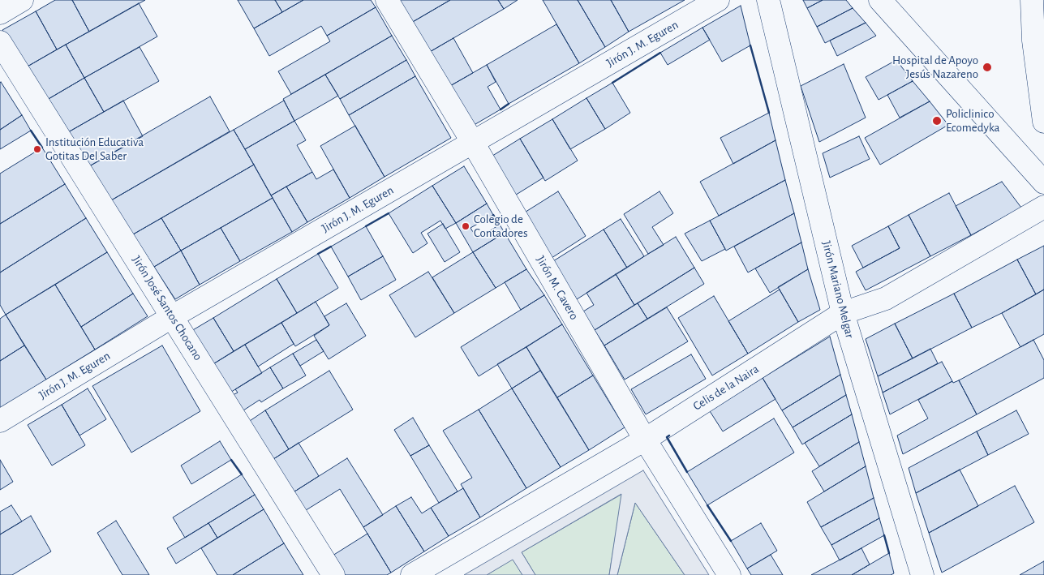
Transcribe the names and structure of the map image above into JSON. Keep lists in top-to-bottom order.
{
  "streets": {
    "street": [
      "Jirón J. M. Eguren",
      "Jirón M. Cavero",
      "Jirón Mariano Melgar",
      "Jirón José Santos Chocano",
      "Celis de la Naira"
    ]
  },
  "crossings": [
    ["Jirón J. M. Eguren", "Jirón M. Cavero"],
    ["Jirón J. M. Eguren", "Jirón José Santos Chocano"],
    ["Jirón M. Cavero", "Celis de la Naira"],
    ["Jirón Mariano Melgar", "Celis de la Naira"]
  ],
  "places": [
    "Hospital de Apoyo Jesús Nazareno",
    "Policlinico Ecomedyka",
    "Institución Educativa Gotitas Del Saber",
    "Colegio de Contadores"
  ]
}
